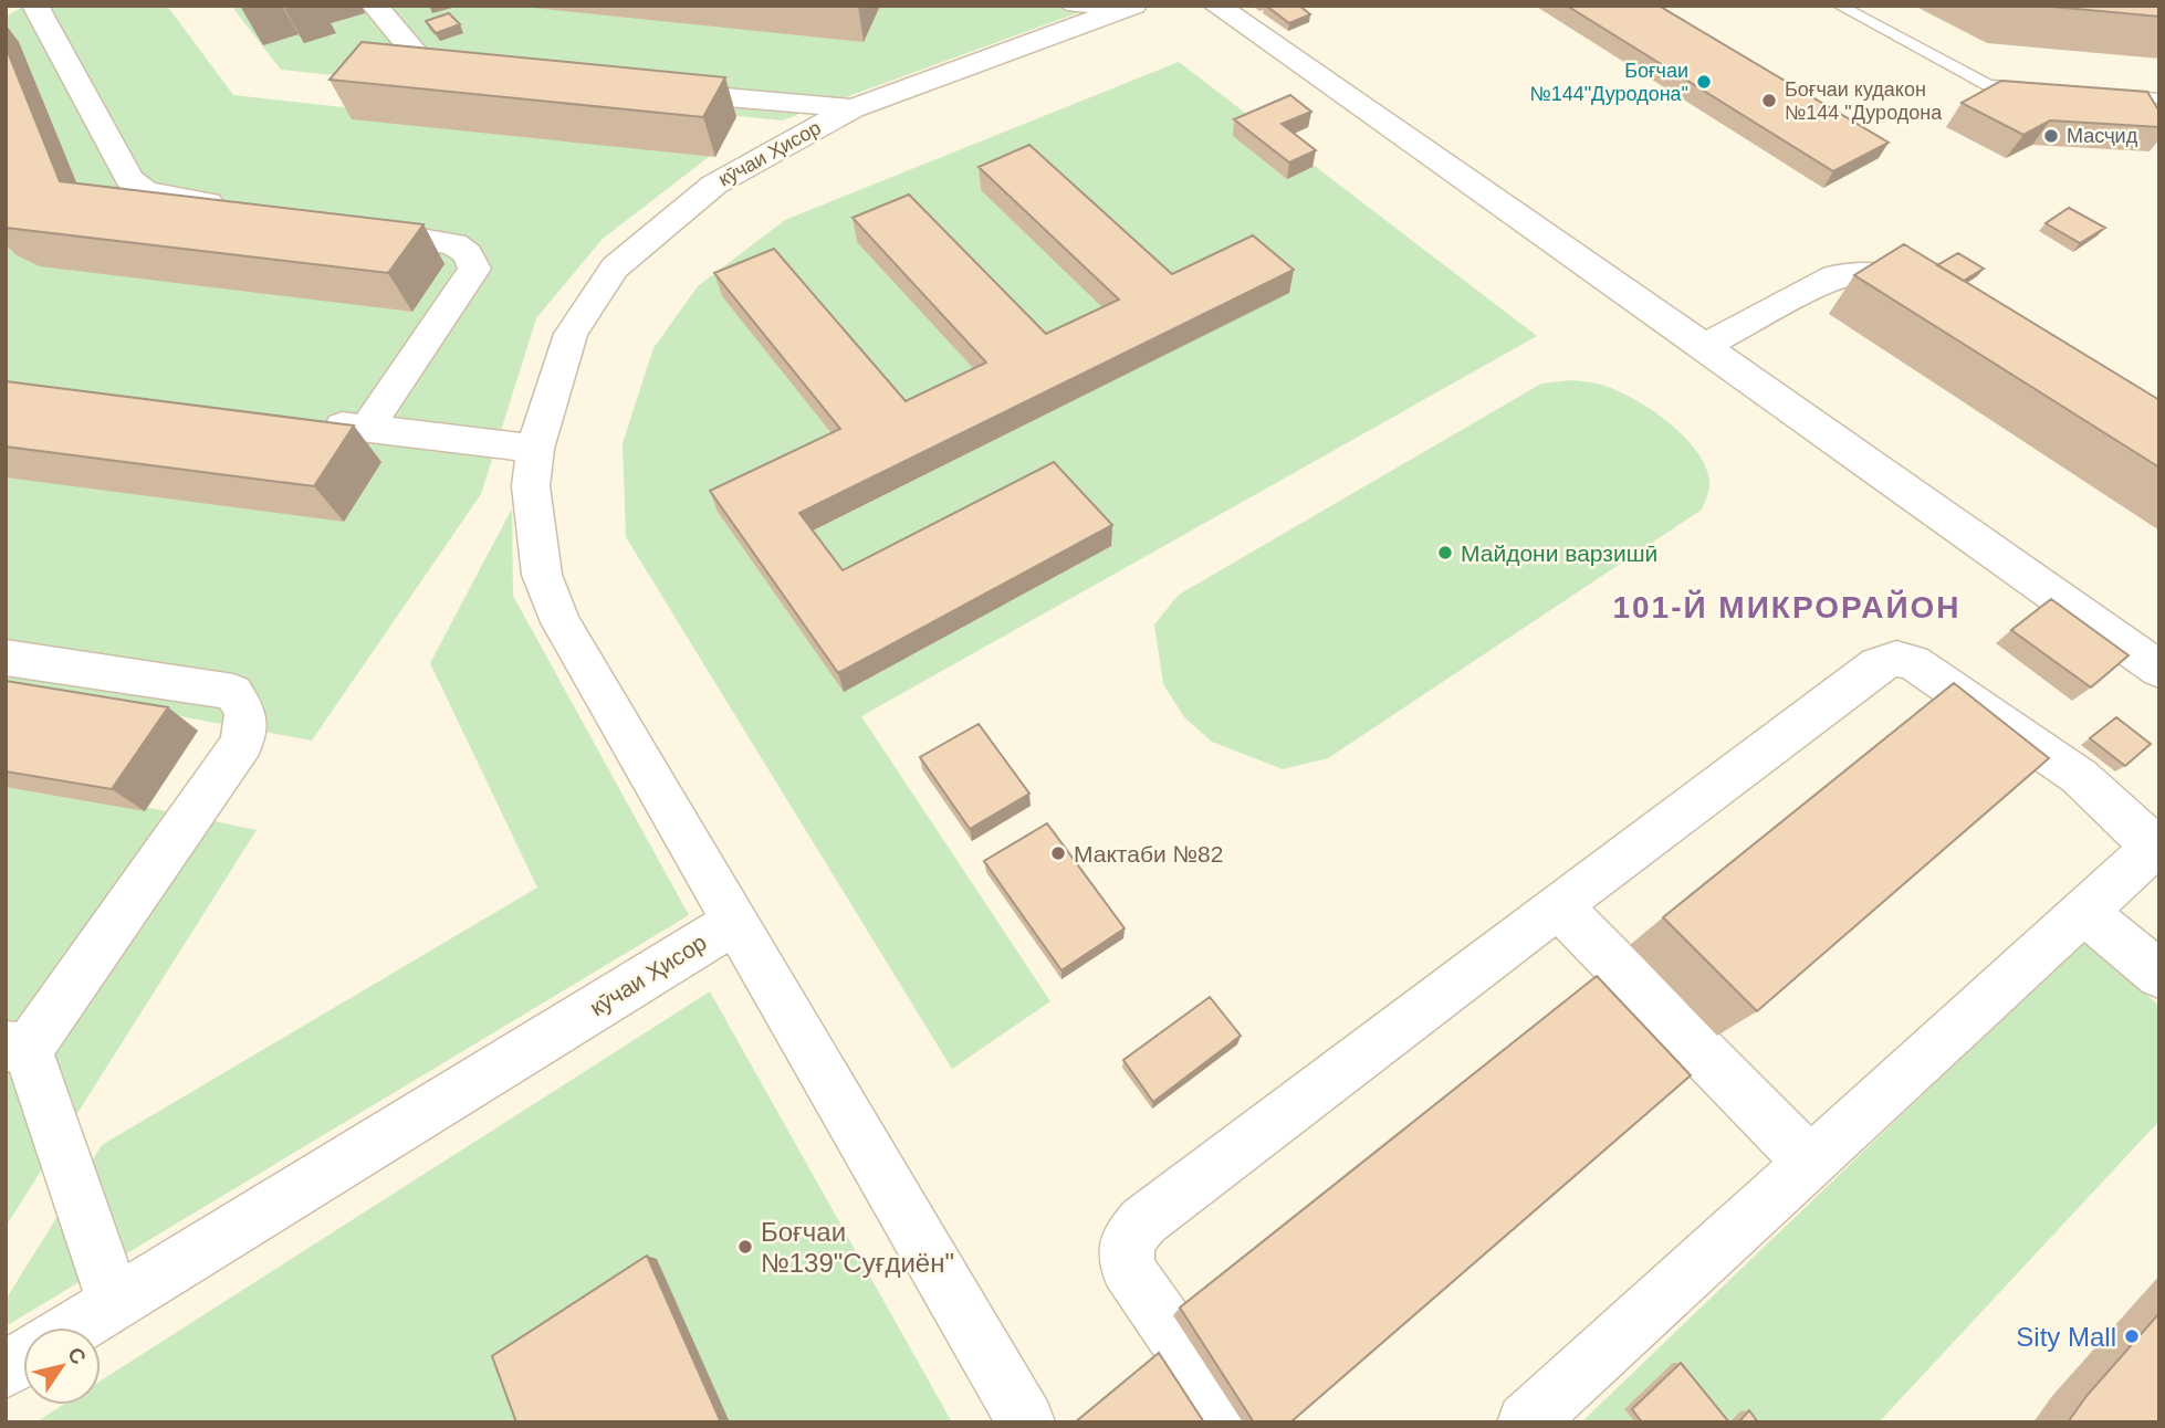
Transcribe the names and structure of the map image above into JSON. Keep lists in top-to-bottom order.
{
  "streets": {
    "street": ["кӯчаи Ҳисор"]
  },
  "districts": ["101-Й МИКРОРАЙОН"],
  "places": [
    "Боғчаи №144\"Дуродона\"",
    "Боғчаи кудакон №144 \"Дуродона",
    "Масҷид",
    "Майдони варзишӣ",
    "Мактаби №82",
    "Боғчаи №139\"Суғдиён\"",
    "Sity Mall"
  ],
  "north": "top right"
}
